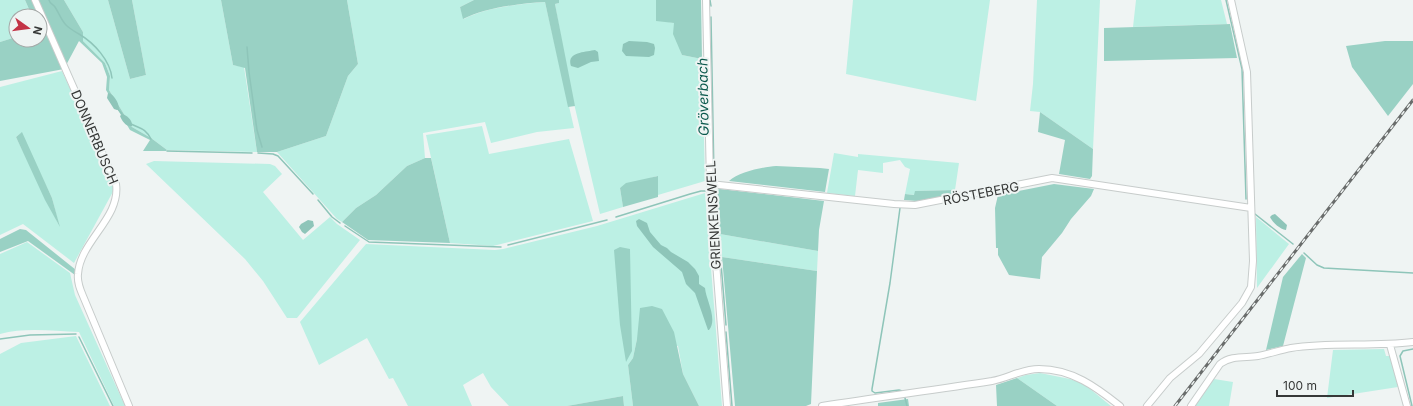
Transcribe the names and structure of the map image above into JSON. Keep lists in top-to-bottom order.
{
  "streets": {
    "street": ["DONNERBUSCH", "RÖSTEBERG", "GRIENKENSWELL"]
  },
  "crossings": [
    ["RÖSTEBERG", "GRIENKENSWELL"]
  ],
  "water": ["Gröverbach"],
  "scale_bar": "100 m",
  "north": "right"
}
